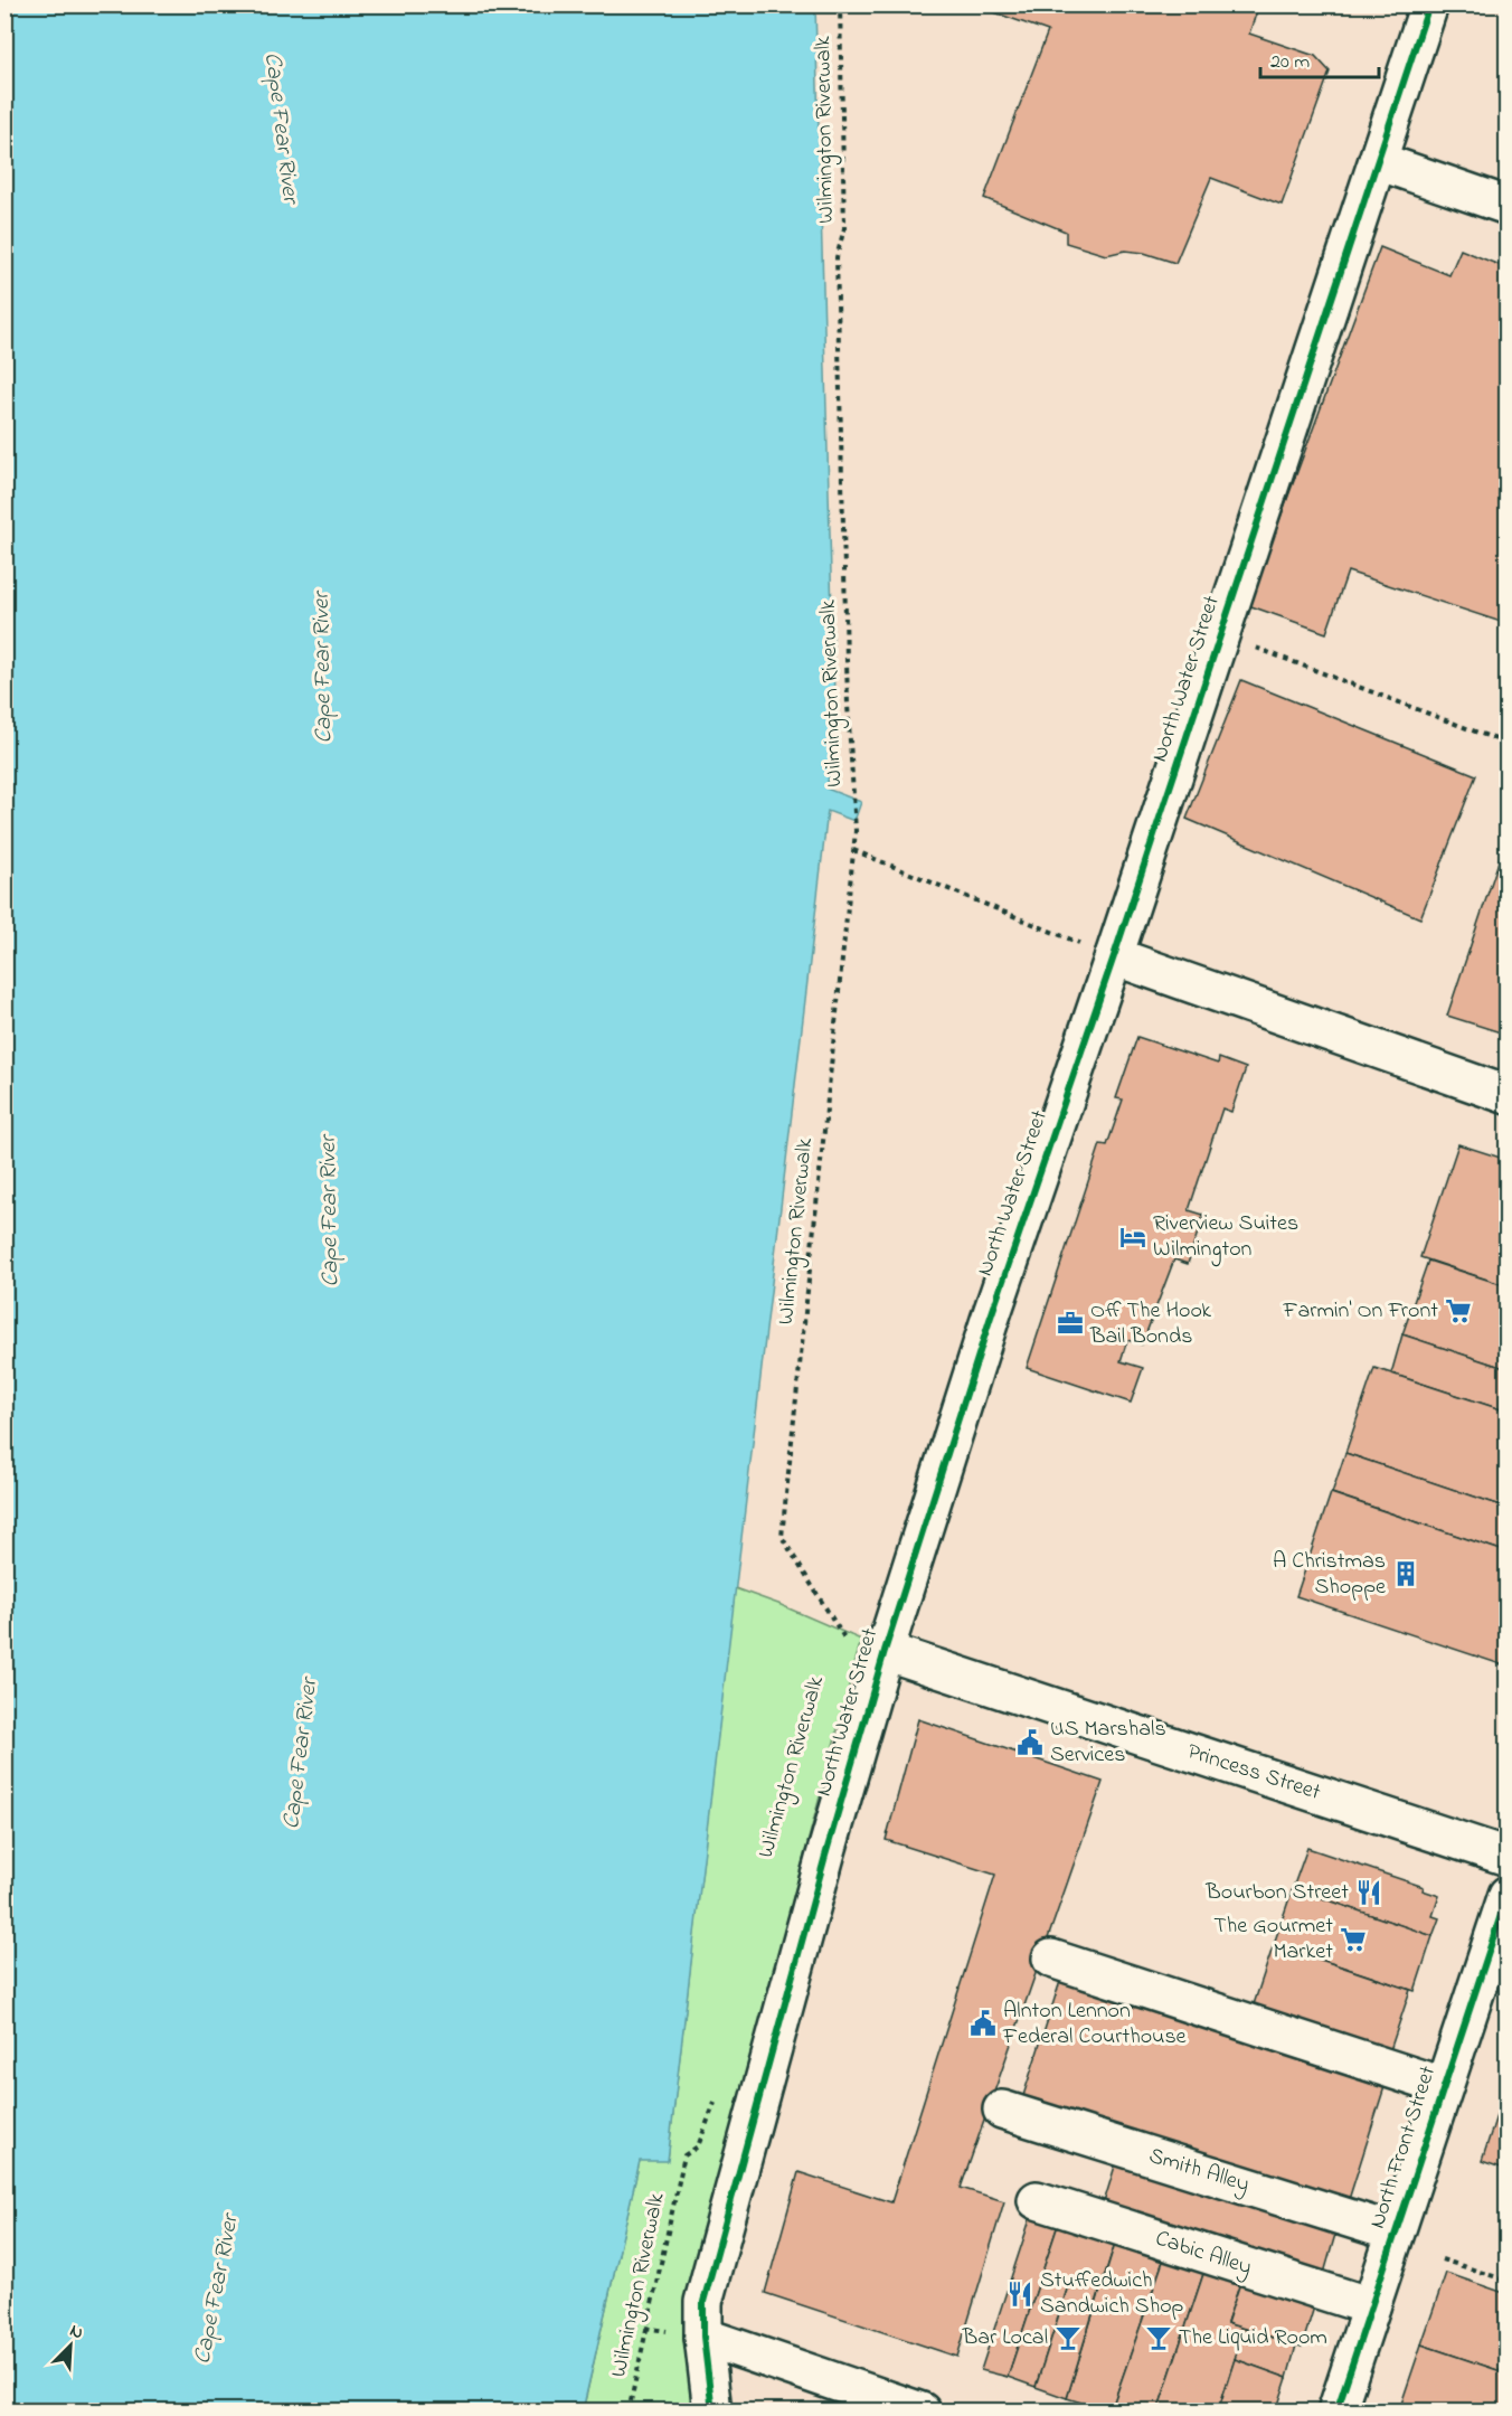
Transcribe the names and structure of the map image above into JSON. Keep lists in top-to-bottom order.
{
  "streets": {
    "street": [
      "North Water Street",
      "Princess Street",
      "North Front Street",
      "Smith Alley",
      "Cabic Alley"
    ],
    "path": ["Wilmington Riverwalk"]
  },
  "crossings": [
    ["North Water Street", "Princess Street"],
    ["North Front Street", "Smith Alley"],
    ["North Front Street", "Cabic Alley"]
  ],
  "water": ["Cape Fear River"],
  "places": {
    "hotel": ["Riverview Suites Wilmington"],
    "supermarket": ["Farmin' On Front", "The Gourmet Market"],
    "office": ["Off The Hook Bail Bonds"],
    "building": ["A Christmas Shoppe"],
    "public building": ["US Marshals Services", "Alnton Lennon Federal Courthouse"],
    "restaurant": ["Bourbon Street", "Stuffedwich Sandwich Shop"],
    "bar": ["Bar Local", "The Liquid Room"]
  },
  "scale_bar": "20 m",
  "north": "top right"
}
